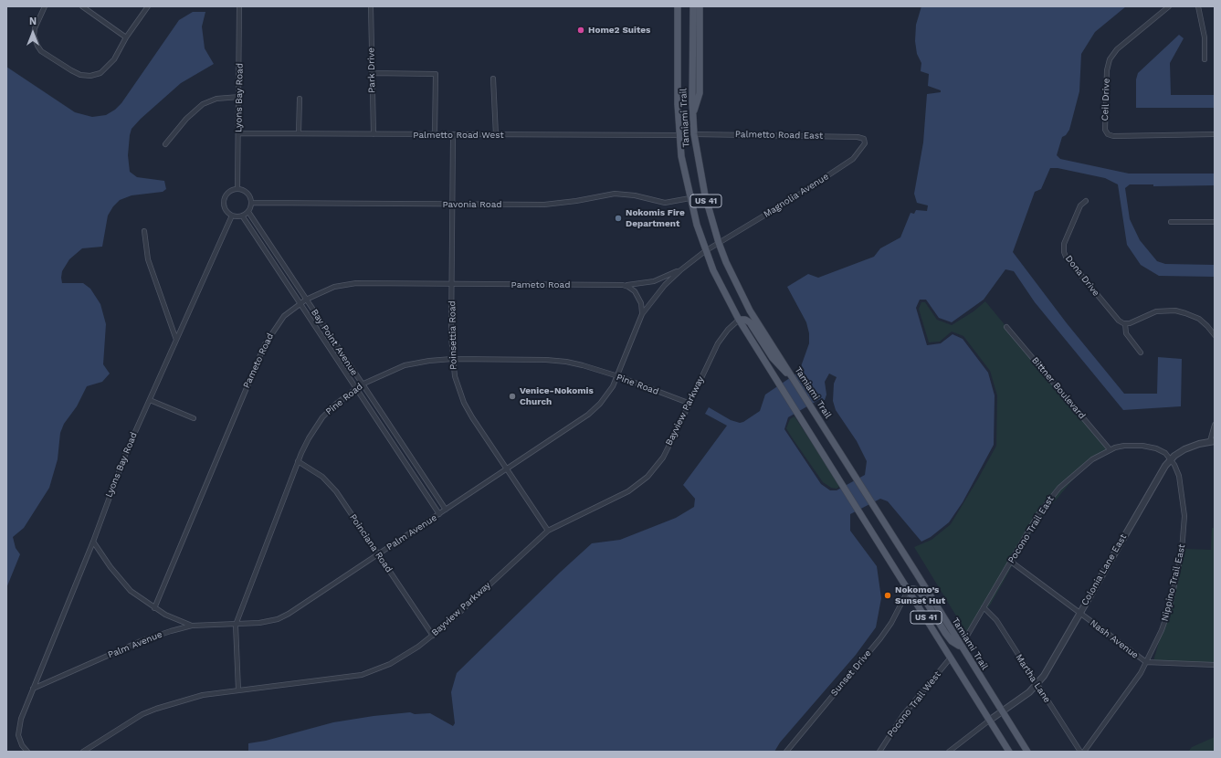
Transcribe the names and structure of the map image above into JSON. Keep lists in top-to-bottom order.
{
  "streets": {
    "main road": ["Tamiami Trail", "US 41"],
    "street": [
      "Park Drive",
      "Lyons Bay Road",
      "Ceil Drive",
      "Palmetto Road West",
      "Palmetto Road East",
      "Magnolia Avenue",
      "Pavonia Road",
      "Dona Drive",
      "Pameto Road",
      "Poinsettia Road",
      "Bay Point Avenue",
      "Pine Road",
      "Bittner Boulevard",
      "Bayview Parkway",
      "Pocono Trail East",
      "Palm Avenue",
      "Poinciana Road",
      "Colonia Lane East",
      "Nippino Trail East",
      "Nash Avenue",
      "Sunset Drive",
      "Martha Lane",
      "Pocono Trail West"
    ]
  },
  "crossings": [
    ["Park Drive", "Palmetto Road West"],
    ["Lyons Bay Road", "Palmetto Road West"],
    ["Lyons Bay Road", "Pavonia Road"],
    ["Lyons Bay Road", "Bay Point Avenue"],
    ["Lyons Bay Road", "Palm Avenue"],
    ["Tamiami Trail", "Palmetto Road West"],
    ["Tamiami Trail", "Palmetto Road East"],
    ["Tamiami Trail", "Magnolia Avenue"],
    ["Tamiami Trail", "Pavonia Road"],
    ["Tamiami Trail", "Bayview Parkway"],
    ["Tamiami Trail", "Pocono Trail East"],
    ["Tamiami Trail", "Palm Avenue"],
    ["Tamiami Trail", "Colonia Lane East"],
    ["Tamiami Trail", "Sunset Drive"],
    ["Tamiami Trail", "Pocono Trail West"],
    ["Palmetto Road West", "Poinsettia Road"],
    ["Palmetto Road East", "Magnolia Avenue"],
    ["Magnolia Avenue", "Palm Avenue"],
    ["Pavonia Road", "Poinsettia Road"],
    ["Pavonia Road", "Bay Point Avenue"],
    ["Pameto Road", "Poinsettia Road"],
    ["Pameto Road", "Bay Point Avenue"],
    ["Pameto Road", "Palm Avenue"],
    ["Poinsettia Road", "Pine Road"],
    ["Poinsettia Road", "Bayview Parkway"],
    ["Poinsettia Road", "Palm Avenue"],
    ["Bay Point Avenue", "Pine Road"],
    ["Bay Point Avenue", "Palm Avenue"],
    ["Pine Road", "Bayview Parkway"],
    ["Pine Road", "Palm Avenue"],
    ["Pine Road", "Poinciana Road"],
    ["Bittner Boulevard", "Pocono Trail East"],
    ["Bayview Parkway", "Poinciana Road"],
    ["Pocono Trail East", "Colonia Lane East"],
    ["Pocono Trail East", "Nippino Trail East"],
    ["Pocono Trail East", "Nash Avenue"],
    ["Pocono Trail East", "Martha Lane"],
    ["Palm Avenue", "Poinciana Road"],
    ["Colonia Lane East", "Nippino Trail East"],
    ["Colonia Lane East", "Nash Avenue"],
    ["Colonia Lane East", "Martha Lane"],
    ["Nippino Trail East", "Nash Avenue"]
  ],
  "places": [
    "Home2 Suites",
    "Nokomis Fire Department",
    "Venice-Nokomis Church",
    "Nokomo’s Sunset Hut"
  ],
  "north": "top"
}
